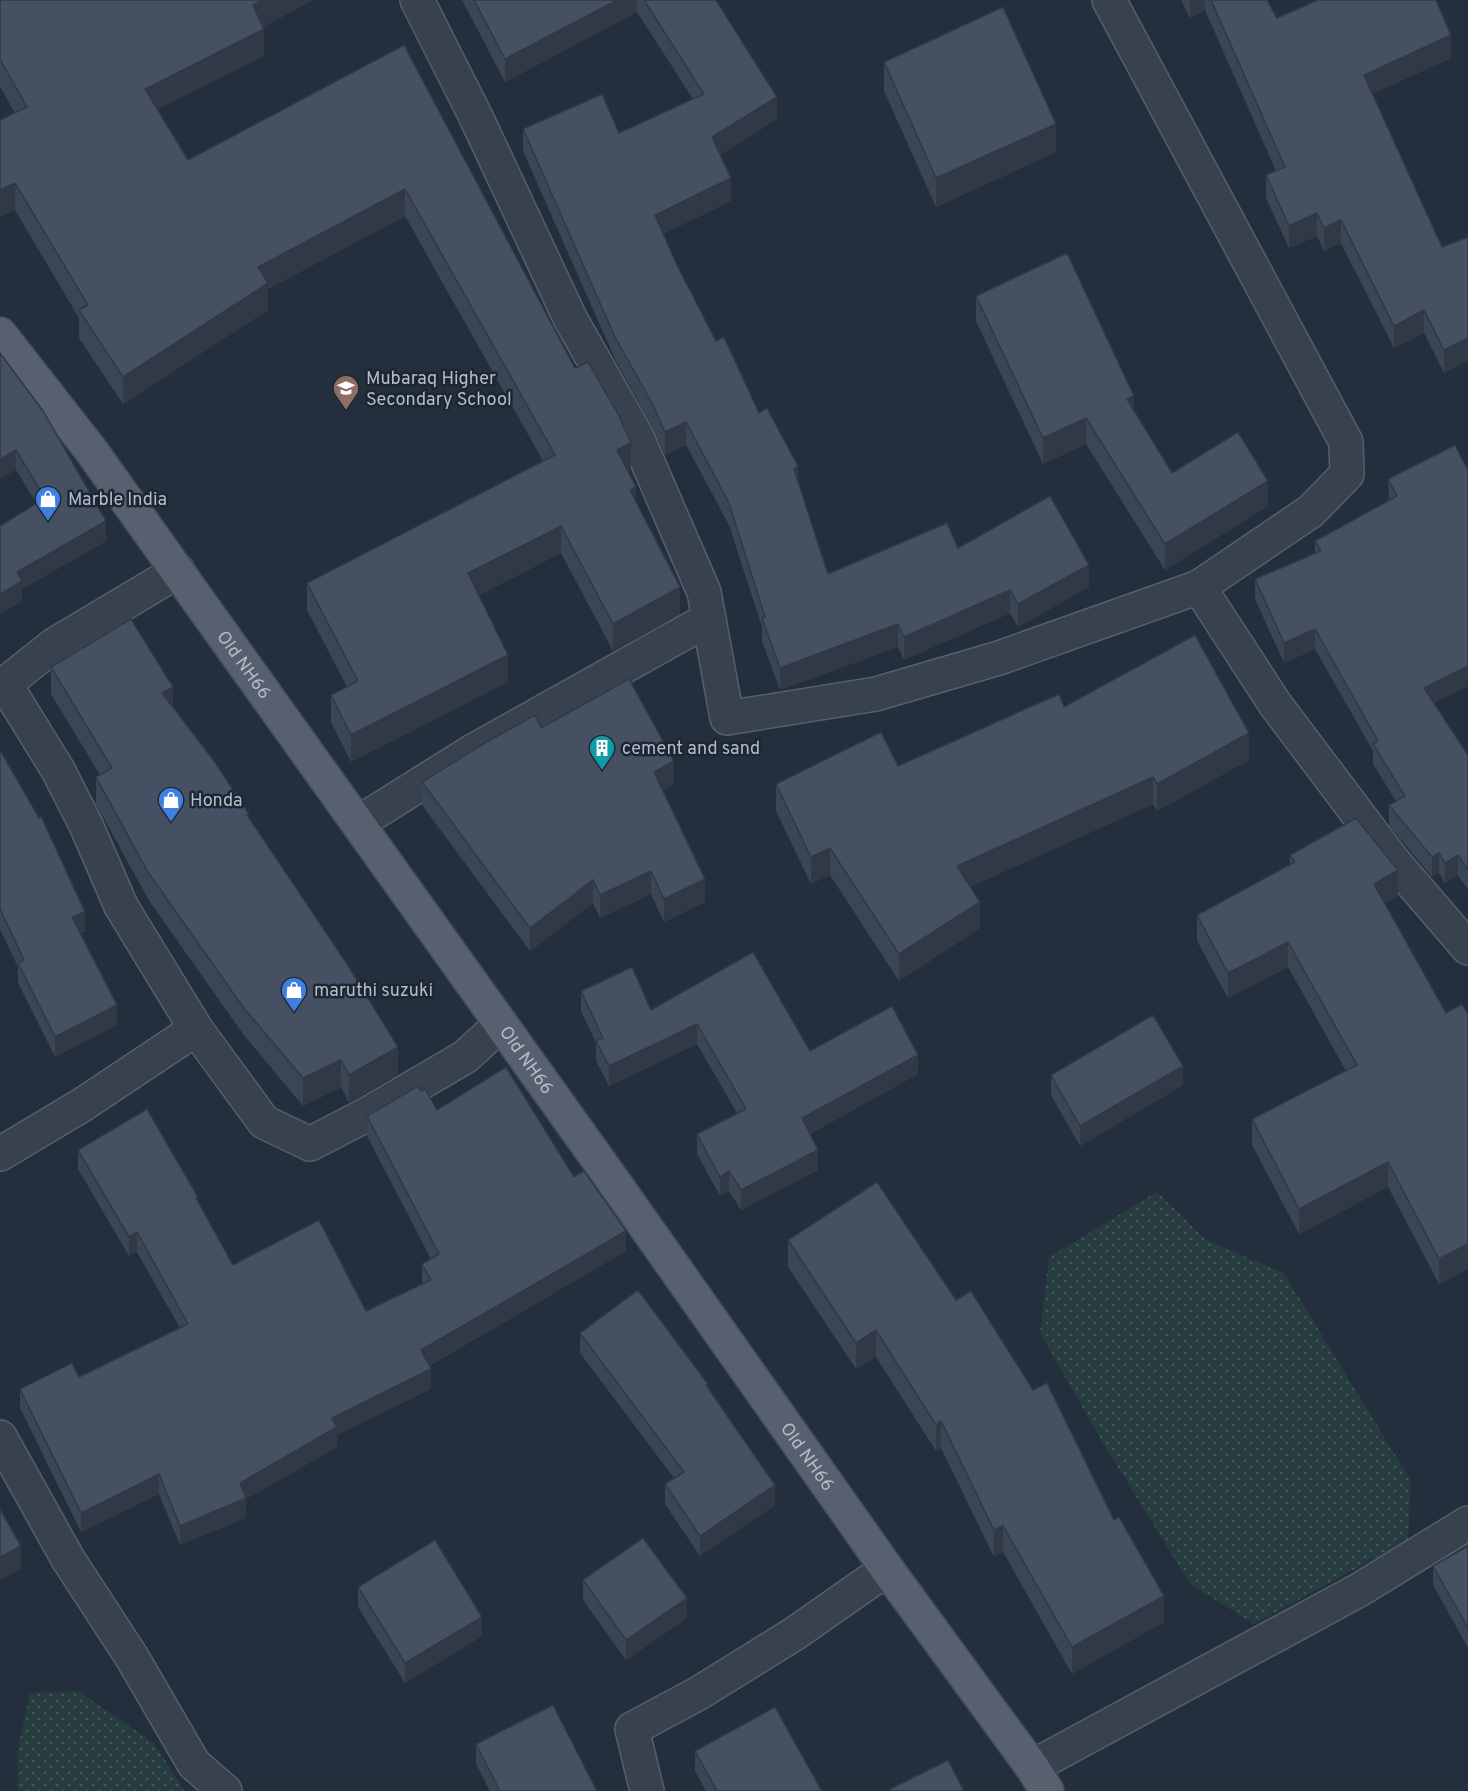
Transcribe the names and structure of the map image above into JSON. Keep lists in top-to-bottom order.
{
  "streets": {
    "main road": ["Old NH66"]
  },
  "places": {
    "school or university": ["Mubaraq Higher Secondary School"],
    "shop": ["Marble India", "Honda", "maruthi suzuki"],
    "building": ["cement and sand"]
  }
}
